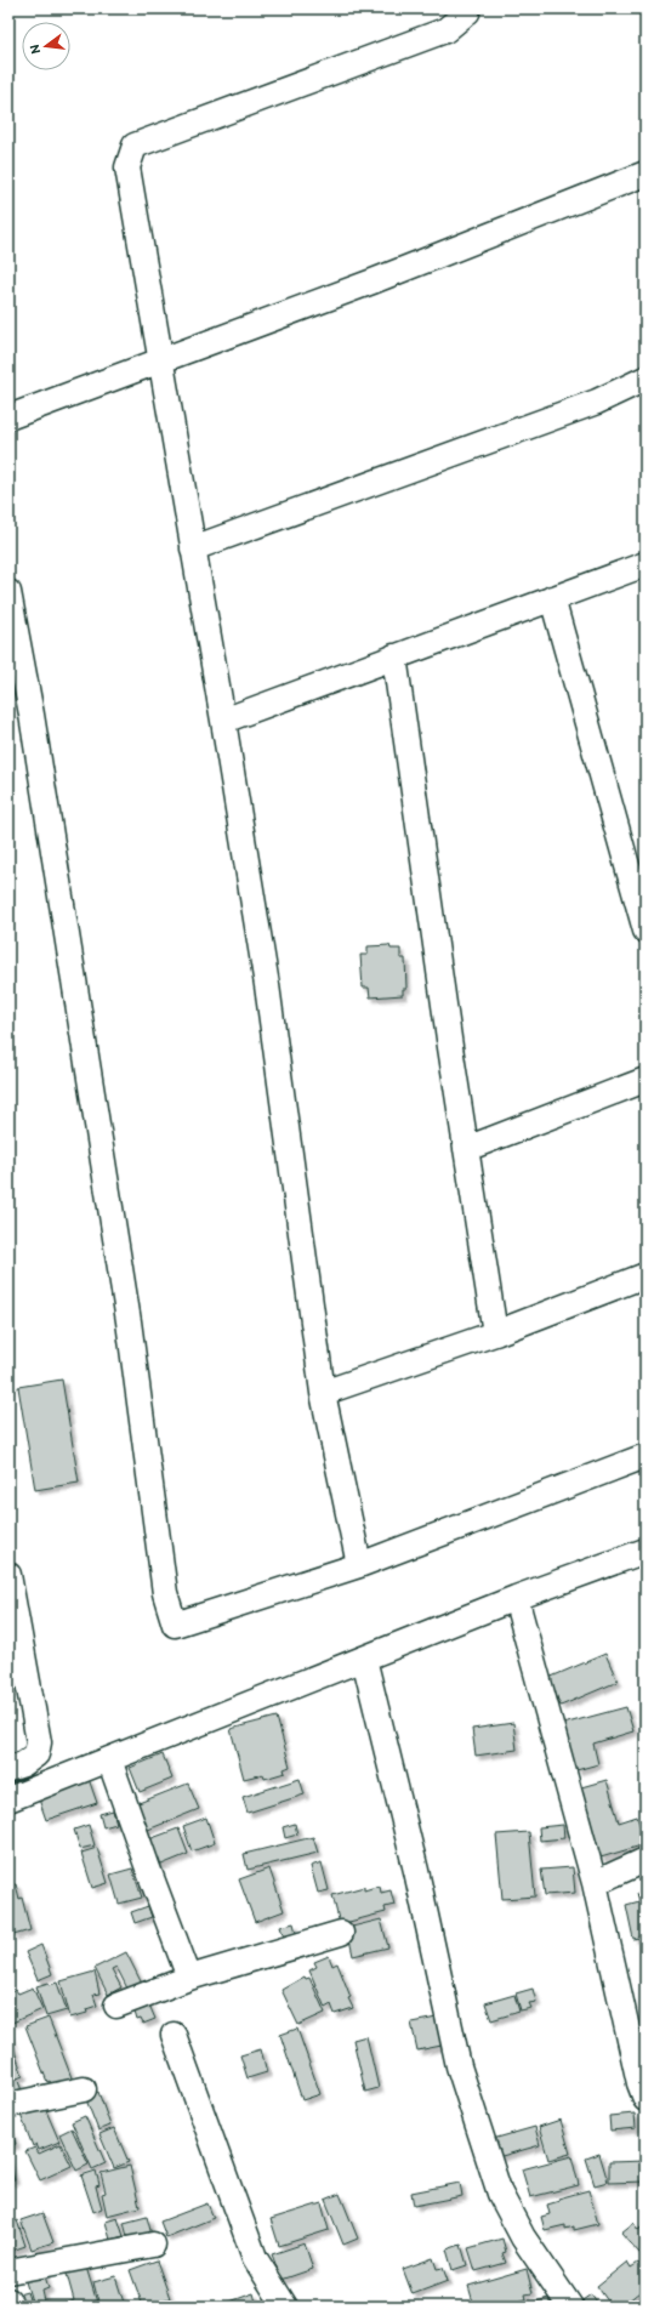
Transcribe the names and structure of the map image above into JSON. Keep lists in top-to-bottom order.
{
  "north": "left"
}
